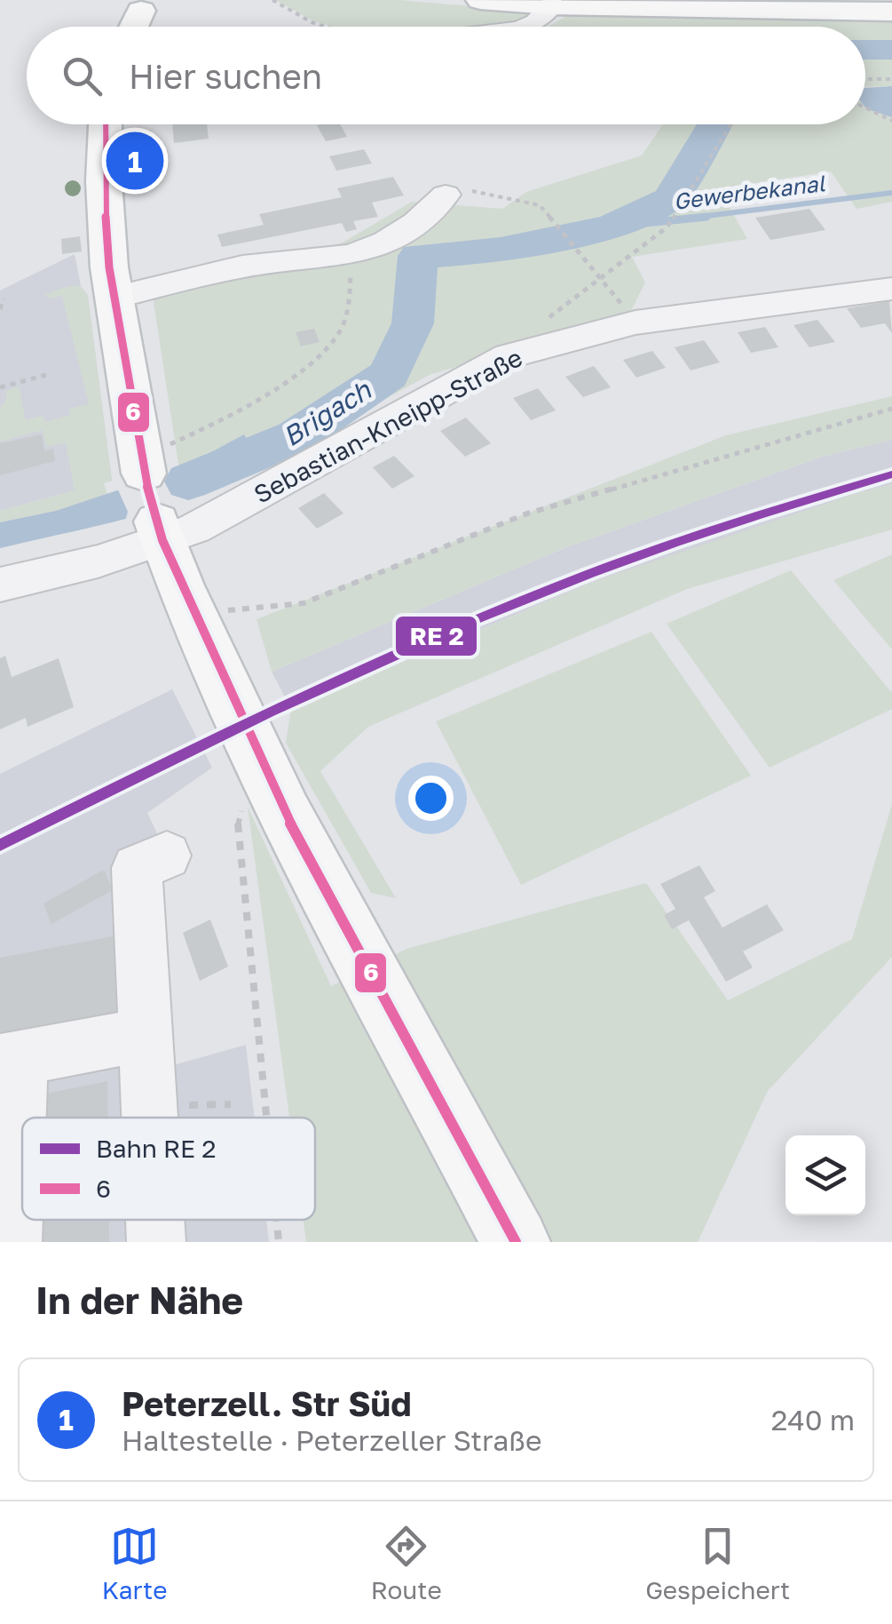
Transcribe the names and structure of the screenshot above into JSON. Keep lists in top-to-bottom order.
{
  "streets": {
    "street": ["Sebastian-Kneipp-Straße"]
  },
  "water": ["Gewerbekanal", "Brigach"],
  "lines": ["transit line 6"],
  "legend": ["Bahn RE 2", "6"],
  "page": {
    "search": "Hier suchen",
    "pins": "1",
    "heading": "In der Nähe",
    "list": [
      {
        "mark": "1",
        "name": "Peterzell. Str Süd",
        "note": "Haltestelle · Peterzeller Straße",
        "value": "240 m"
      }
    ],
    "nav": ["Karte", "Route", "Gespeichert"]
  }
}
